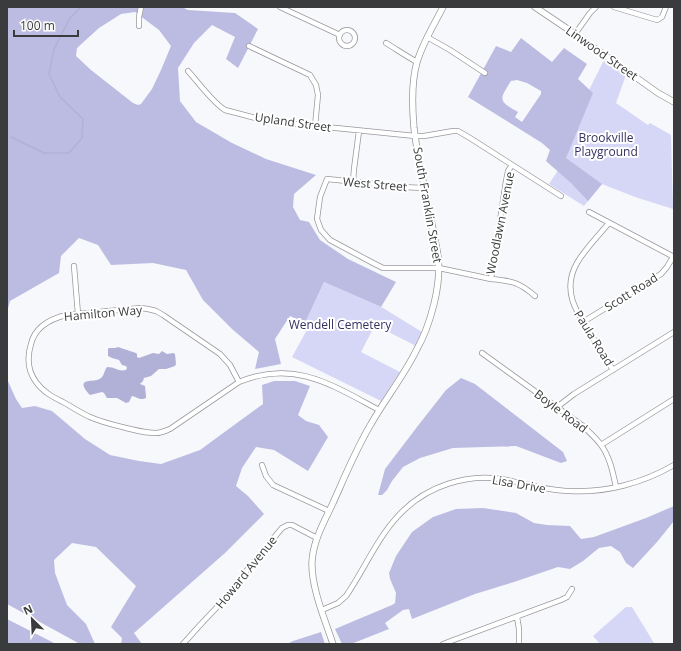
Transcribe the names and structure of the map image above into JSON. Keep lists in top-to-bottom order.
{
  "streets": {
    "main road": ["Linwood Street", "South Franklin Street"],
    "street": [
      "Upland Street",
      "West Street",
      "Woodlawn Avenue",
      "Scott Road",
      "Hamilton Way",
      "Paula Road",
      "Boyle Road",
      "Lisa Drive",
      "Howard Avenue"
    ]
  },
  "crossings": [
    ["Upland Street", "South Franklin Street"],
    ["Upland Street", "Woodlawn Avenue"],
    ["West Street", "South Franklin Street"],
    ["West Street", "Woodlawn Avenue"],
    ["South Franklin Street", "Woodlawn Avenue"],
    ["South Franklin Street", "Hamilton Way"],
    ["South Franklin Street", "Lisa Drive"],
    ["South Franklin Street", "Howard Avenue"],
    ["Scott Road", "Paula Road"],
    ["Boyle Road", "Lisa Drive"]
  ],
  "parks": ["Brookville Playground", "Wendell Cemetery"],
  "scale_bar": "100 m",
  "north": "top left"
}
